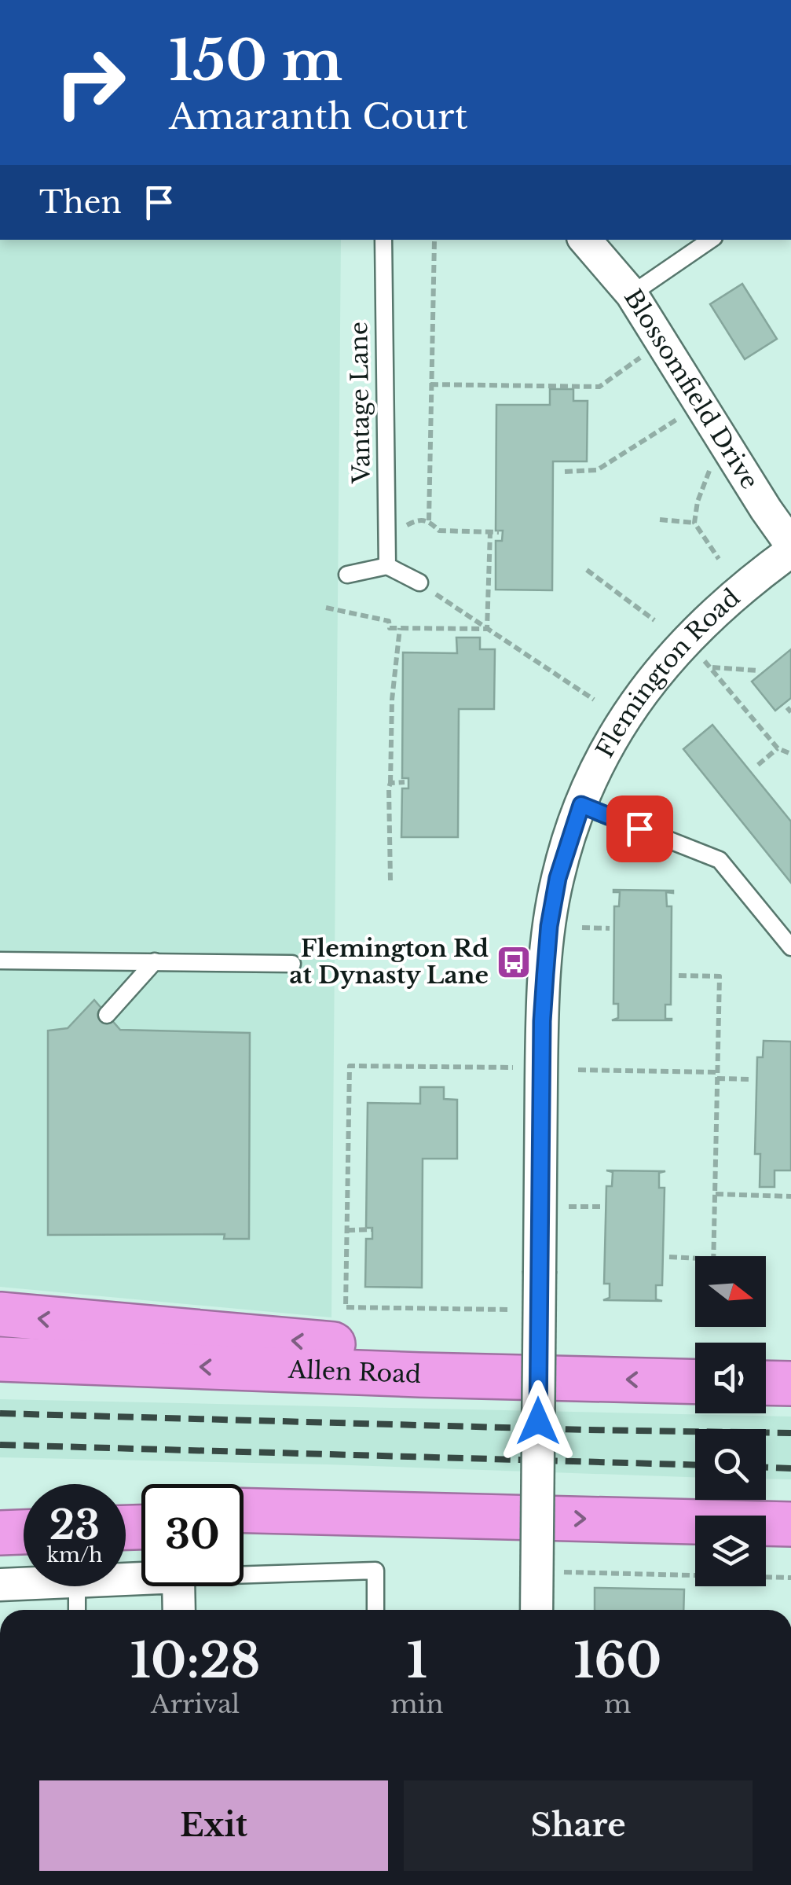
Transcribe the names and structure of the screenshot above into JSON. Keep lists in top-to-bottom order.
{
  "streets": {
    "highway": ["Allen Road"],
    "street": ["Blossomfield Drive", "Flemington Road"],
    "lane": ["Vantage Lane"]
  },
  "crossings": [
    ["Blossomfield Drive", "Flemington Road"]
  ],
  "places": {
    "bus stop": ["Flemington Rd at Dynasty Lane"]
  },
  "north": "right",
  "page": {
    "turn": ["150 m", "Amaranth Court"],
    "then": "Then",
    "speed": "23 km/h",
    "limit": "30",
    "eta": [
      "10:28",
      "Arrival",
      "1",
      "min",
      "160",
      "m"
    ],
    "buttons": ["Exit", "Share"]
  }
}
